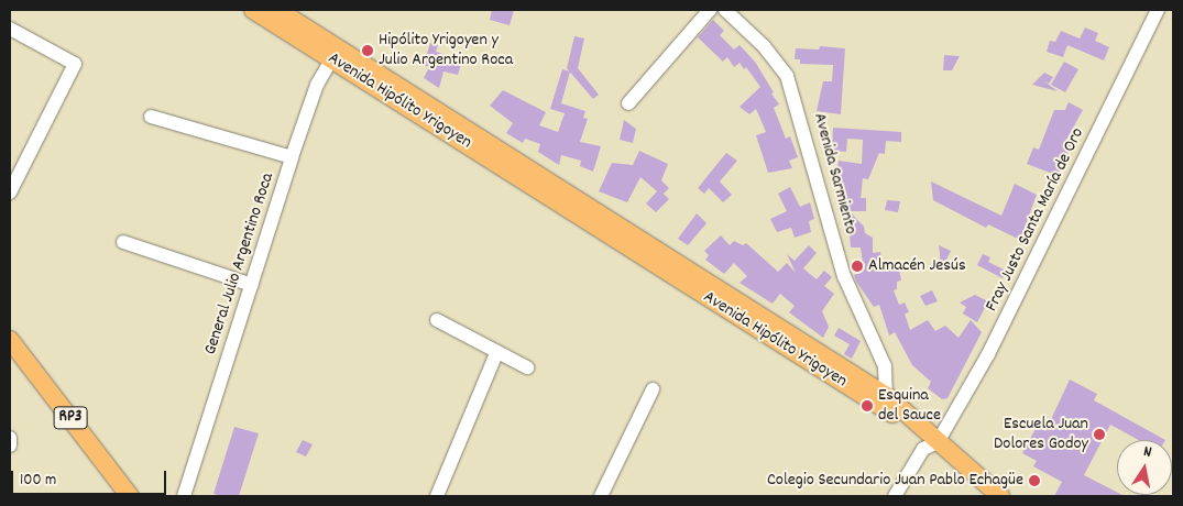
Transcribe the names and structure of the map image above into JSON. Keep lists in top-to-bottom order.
{
  "streets": {
    "main road": ["Avenida Hipólito Yrigoyen", "RP3"],
    "street": ["Avenida Sarmiento", "Fray Justo Santa María de Oro", "General Julio Argentino Roca"]
  },
  "crossings": [
    ["Avenida Hipólito Yrigoyen", "Avenida Sarmiento"],
    ["Avenida Hipólito Yrigoyen", "Fray Justo Santa María de Oro"],
    ["Avenida Hipólito Yrigoyen", "General Julio Argentino Roca"]
  ],
  "places": [
    "Hipólito Yrigoyen y Julio Argentino Roca",
    "Almacén Jesús",
    "Esquina del Sauce",
    "Escuela Juan Dolores Godoy",
    "Colegio Secundario Juan Pablo Echagüe"
  ],
  "scale_bar": "100 m",
  "north": "top"
}
